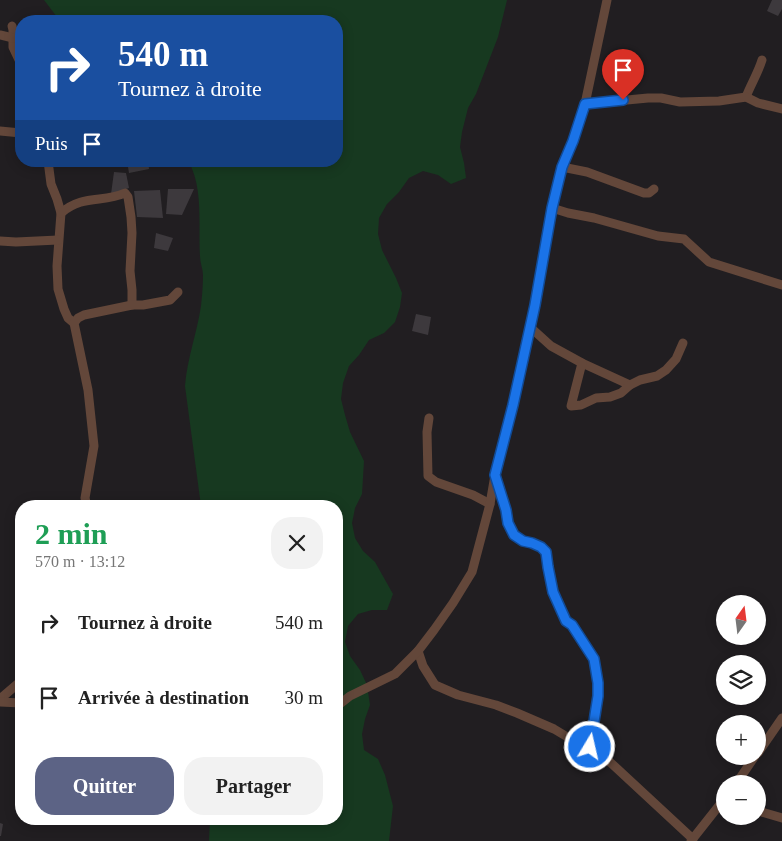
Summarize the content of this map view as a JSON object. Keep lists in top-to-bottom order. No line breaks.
{"north":"top","page":{"turn":["540 m","Tournez à droite"],"then":"Puis","heading":["2 min","570 m · 13:12"],"list":[{"name":"Tournez à droite","value":"540 m"},{"name":"Arrivée à destination","value":"30 m"}],"map_buttons":["+","−"],"buttons":["Quitter","Partager"]}}
